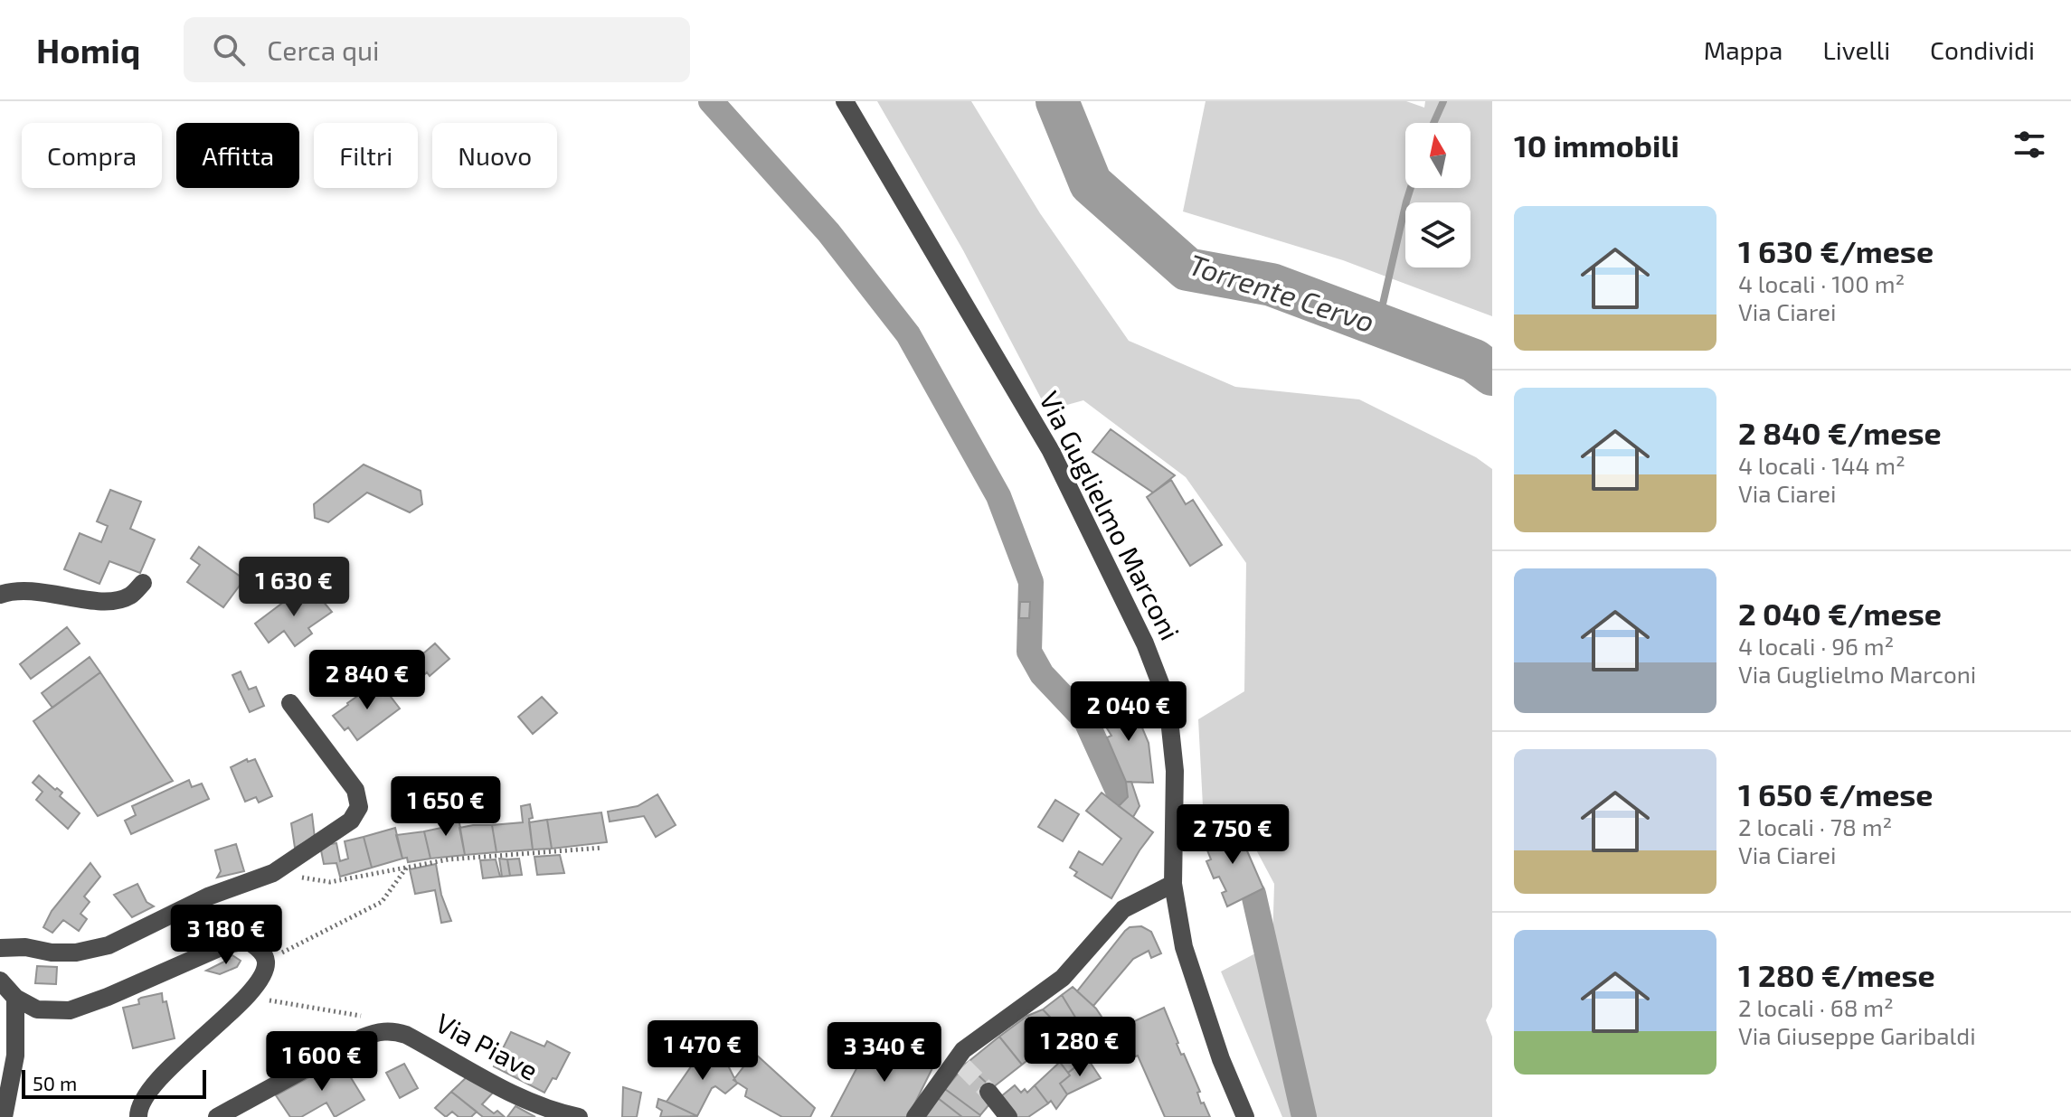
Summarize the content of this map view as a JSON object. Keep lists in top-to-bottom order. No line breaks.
{"streets":{"street":["Via Guglielmo Marconi","Via Piave"]},"water":["Torrente Cervo"],"scale_bar":"50 m","north":"top","page":{"header":"Homiq","search":"Cerca qui","nav":["Mappa","Livelli","Condividi"],"heading":"10 immobili","chip":["Compra","Affitta","Filtri","Nuovo"],"list":[{"name":"1 630 €/mese","note":"4 locali · 100 m² · Via Ciarei"},{"name":"2 840 €/mese","note":"4 locali · 144 m² · Via Ciarei"},{"name":"2 040 €/mese","note":"4 locali · 96 m² · Via Guglielmo Marconi"},{"name":"1 650 €/mese","note":"2 locali · 78 m² · Via Ciarei"},{"name":"1 280 €/mese","note":"2 locali · 68 m² · Via Giuseppe Garibaldi"}],"price":["1 630 €","2 840 €","2 040 €","1 650 €","2 750 €","3 180 €","1 280 €","1 470 €","3 340 €","1 600 €"],"scale":"50 m"}}
